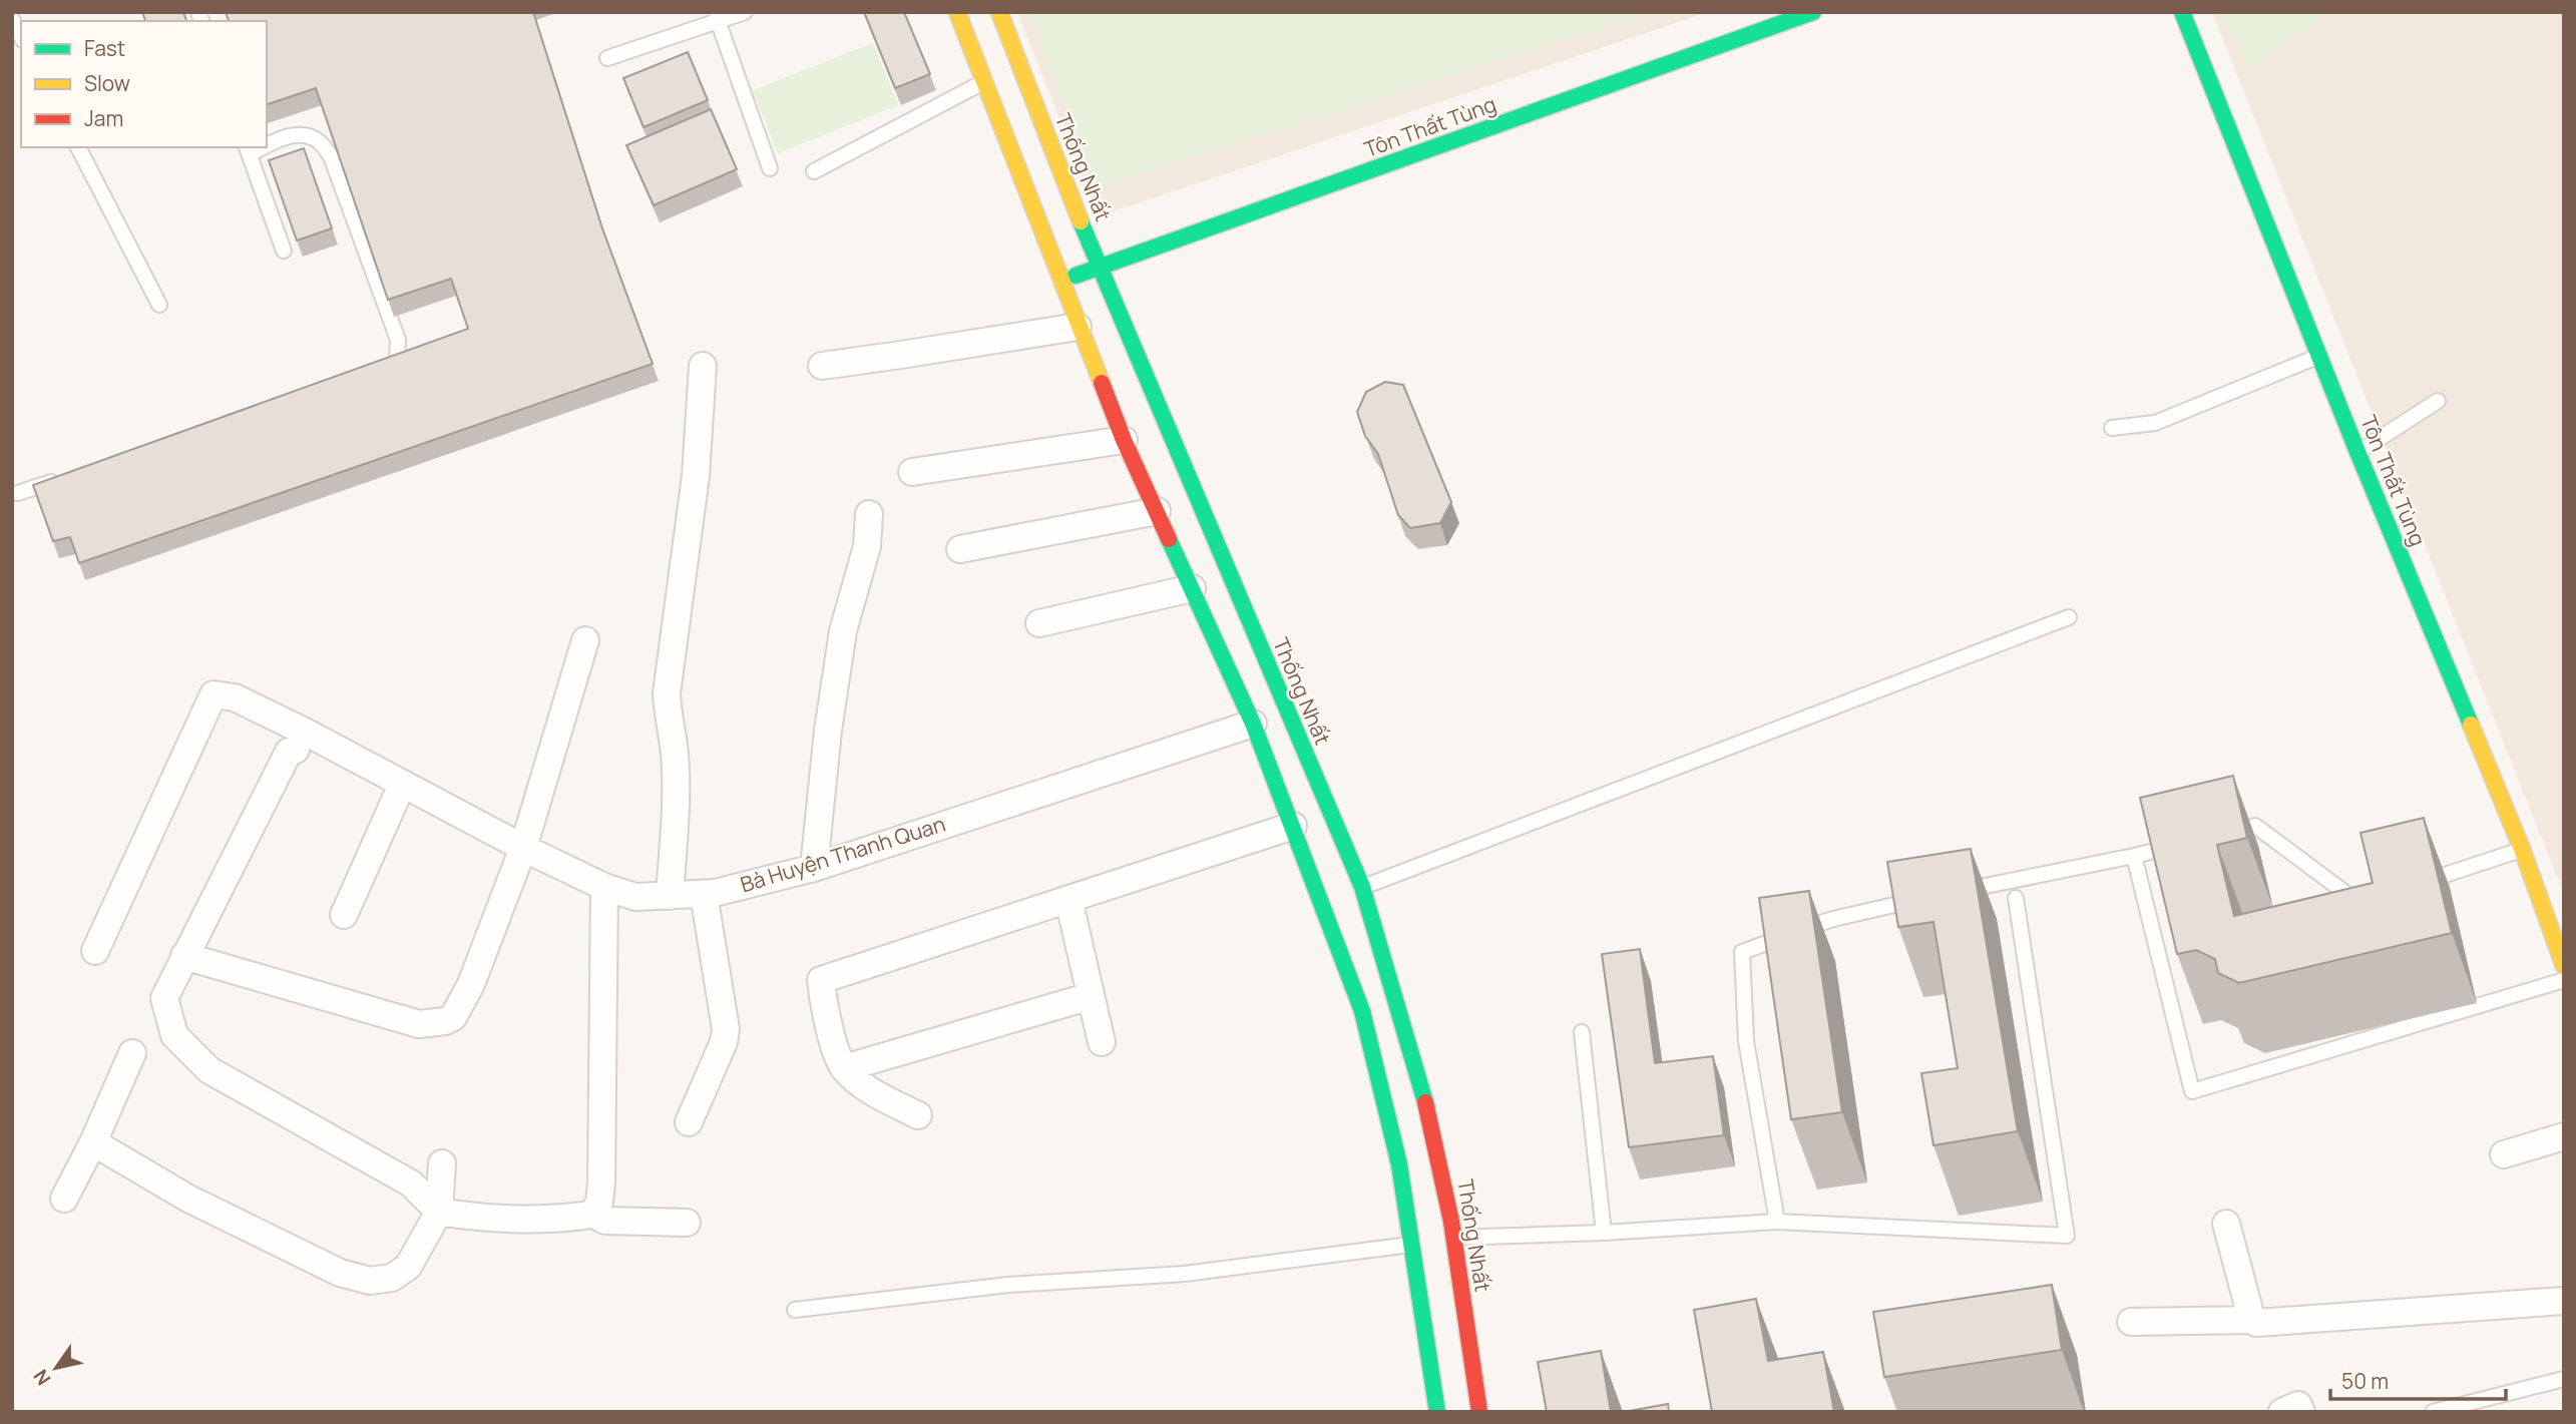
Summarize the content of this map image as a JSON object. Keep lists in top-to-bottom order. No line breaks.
{"streets":{"main road":["Tôn Thất Tùng","Thống Nhất"],"street":["Bà Huyện Thanh Quan"]},"crossings":[["Tôn Thất Tùng","Thống Nhất"]],"legend":["Fast","Slow","Jam"],"scale_bar":"50 m","north":"bottom left"}
